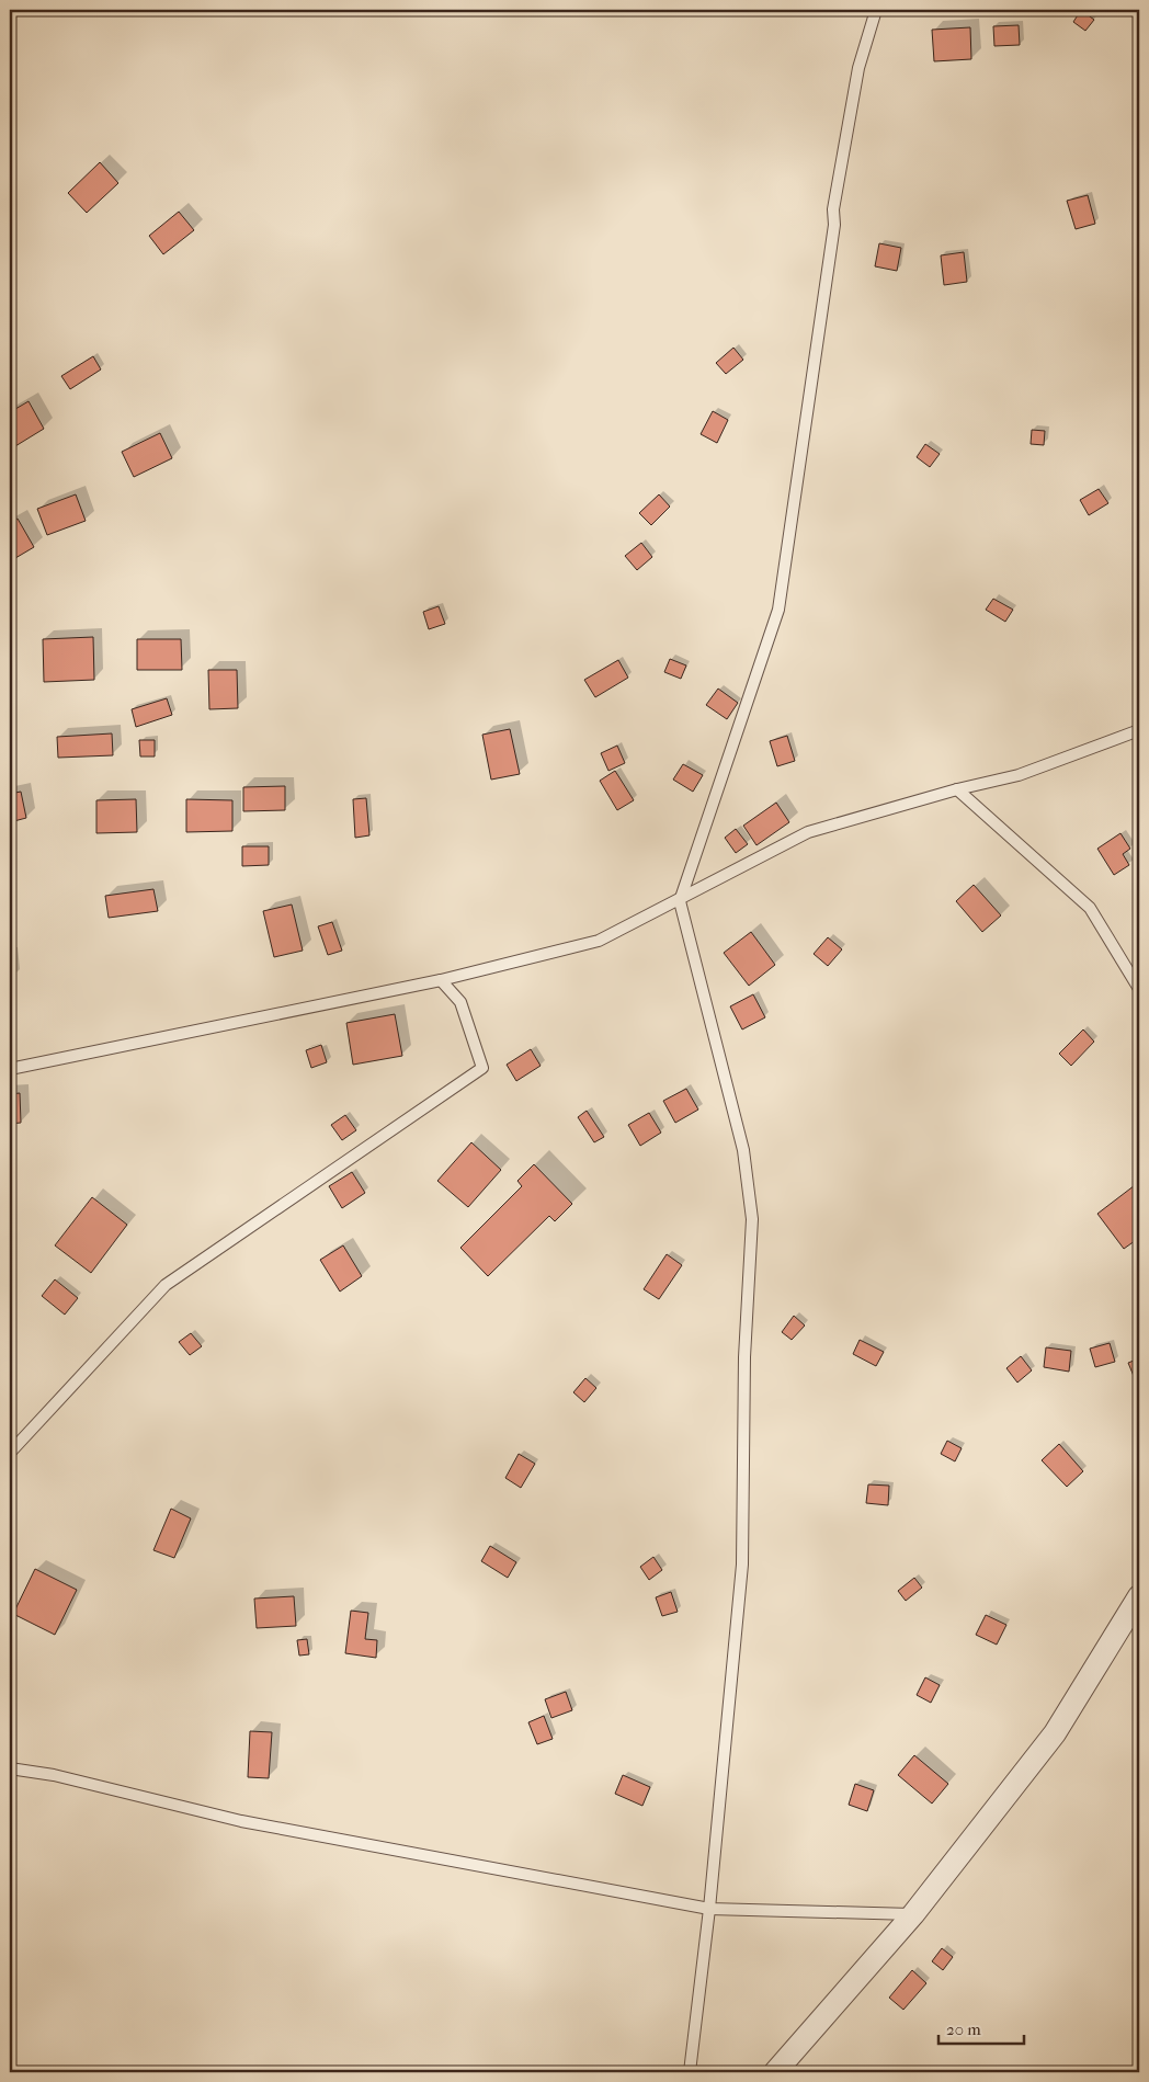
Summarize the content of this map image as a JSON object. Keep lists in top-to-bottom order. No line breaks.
{"scale_bar":"20 m"}
